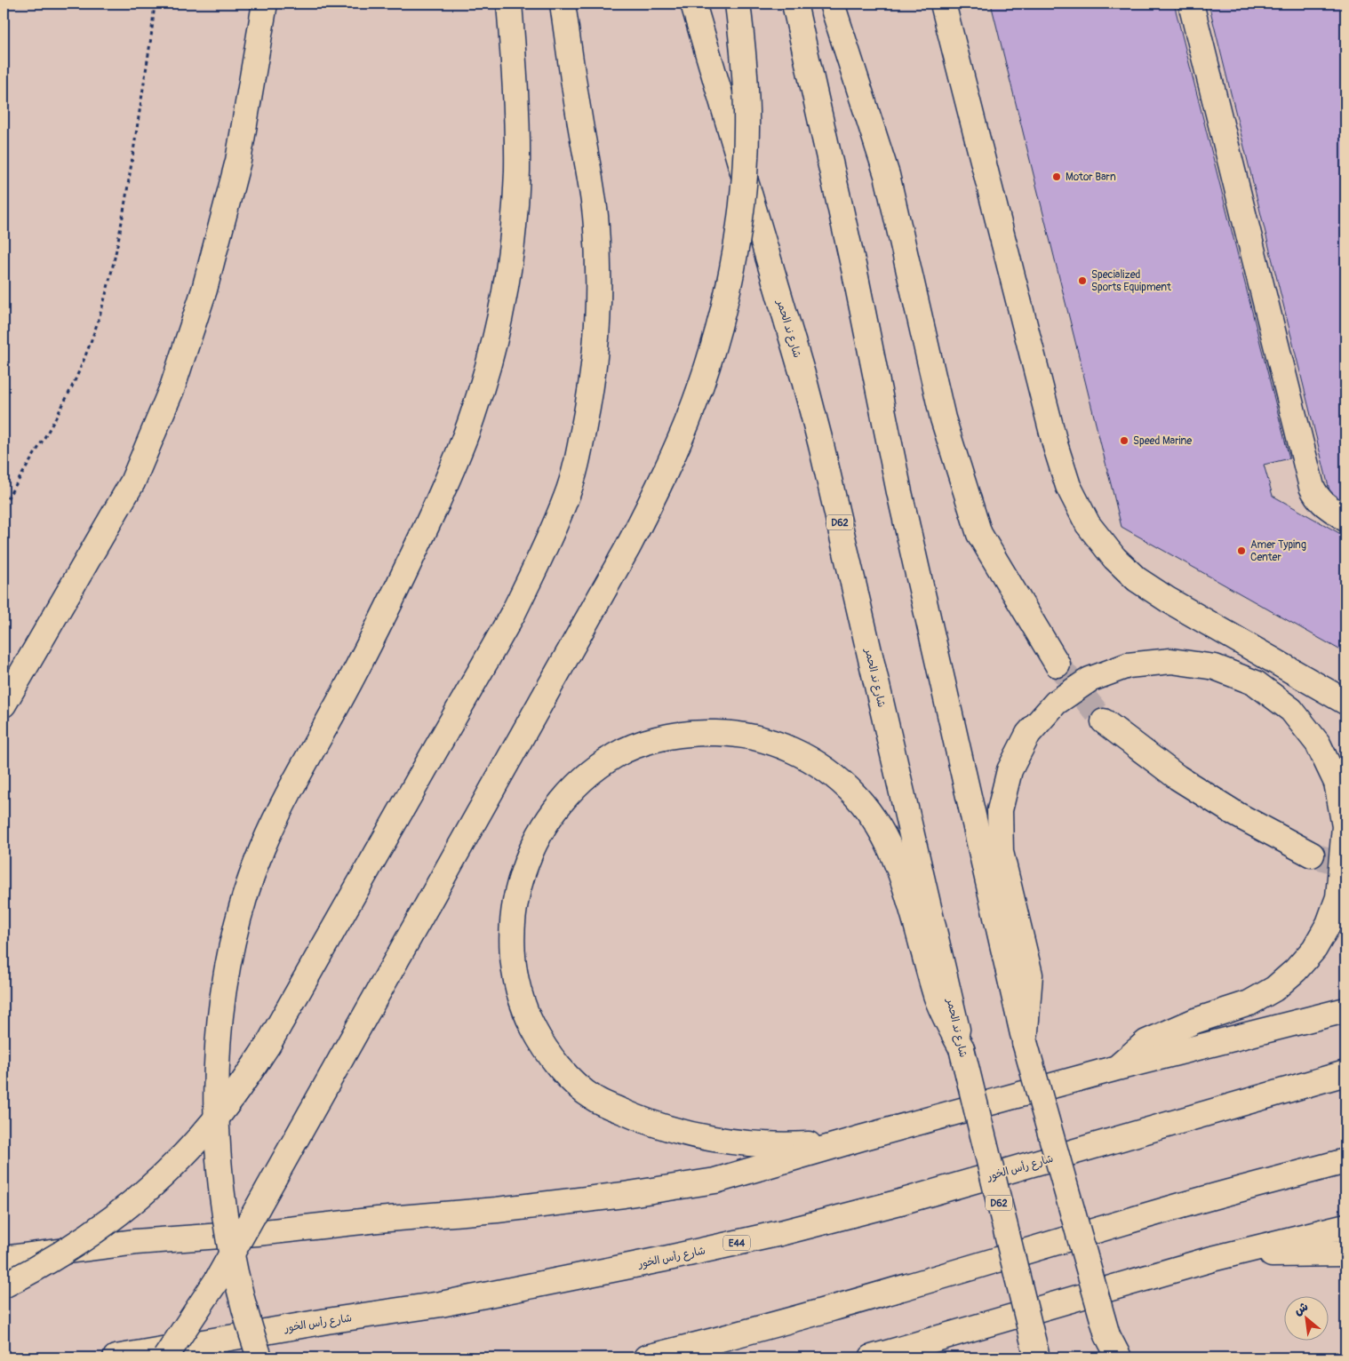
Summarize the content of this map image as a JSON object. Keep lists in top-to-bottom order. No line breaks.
{"streets":{"main road":["شارع ند الحمر","D62","شارع رأس الخور","E44"]},"places":["Motor Barn","Specialized Sports Equipment","Speed Marine","Amer Typing Center"],"north":"top left"}
